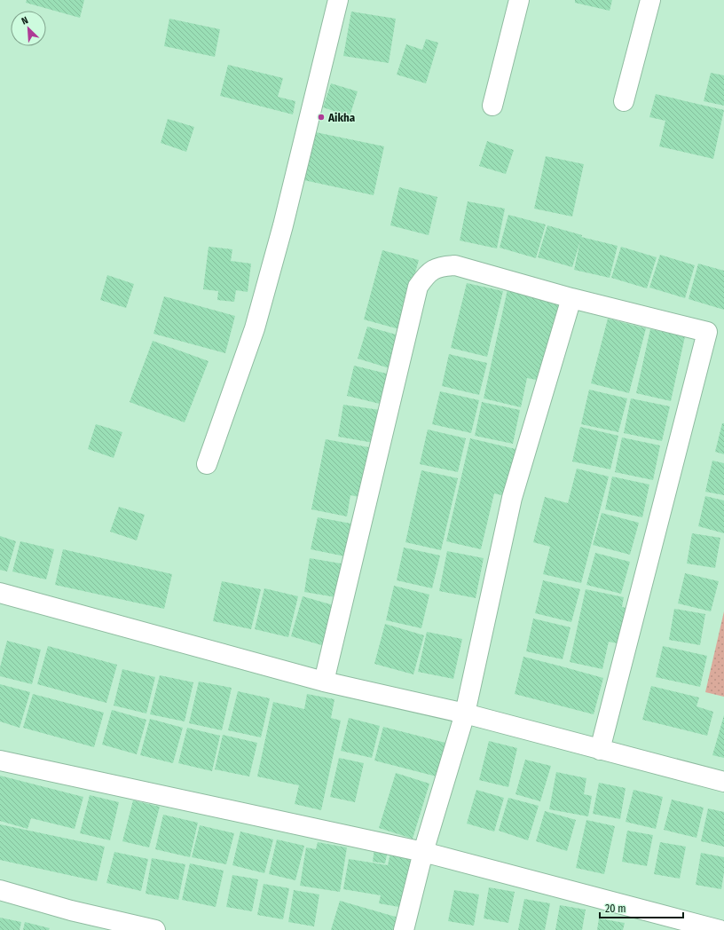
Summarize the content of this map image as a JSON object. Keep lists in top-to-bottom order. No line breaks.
{"places":["Aikha"],"scale_bar":"20 m","north":"top left"}
